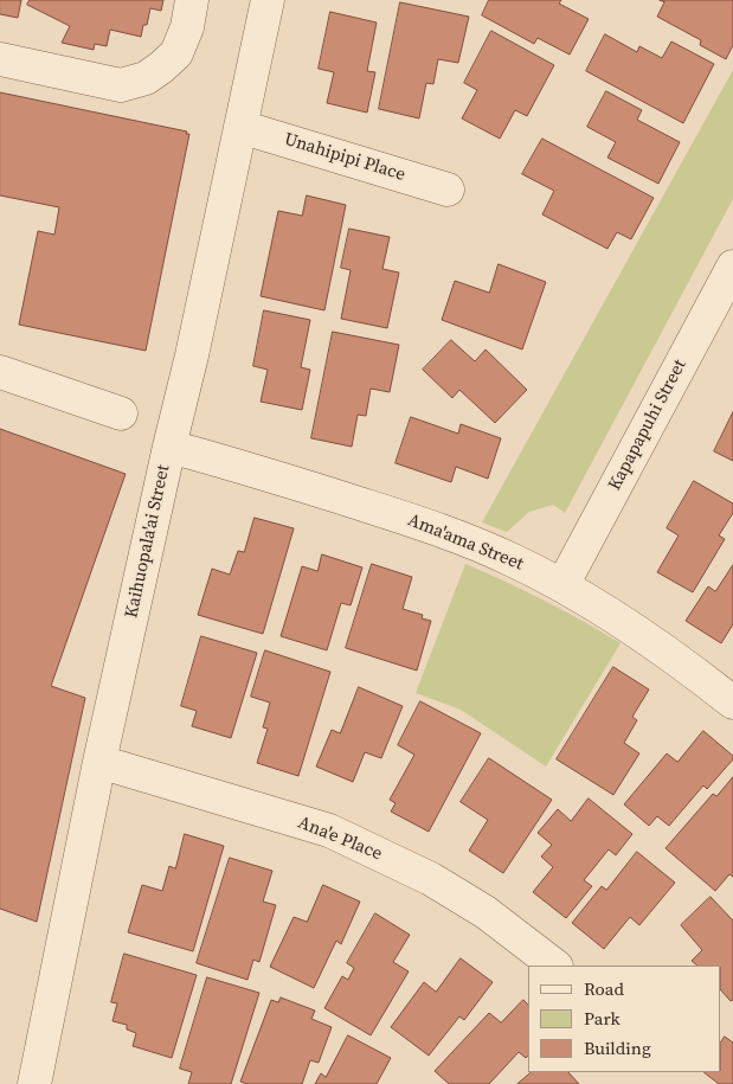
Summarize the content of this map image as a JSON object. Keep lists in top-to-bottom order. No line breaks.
{"streets":{"street":["Unahipipi Place","Kapapapuhi Street","Kaihuopala'ai Street","Ama'ama Street","Ana'e Place"]},"crossings":[["Unahipipi Place","Kaihuopala'ai Street"],["Kapapapuhi Street","Ama'ama Street"],["Kaihuopala'ai Street","Ama'ama Street"],["Kaihuopala'ai Street","Ana'e Place"]],"legend":["Road","Park","Building"]}
